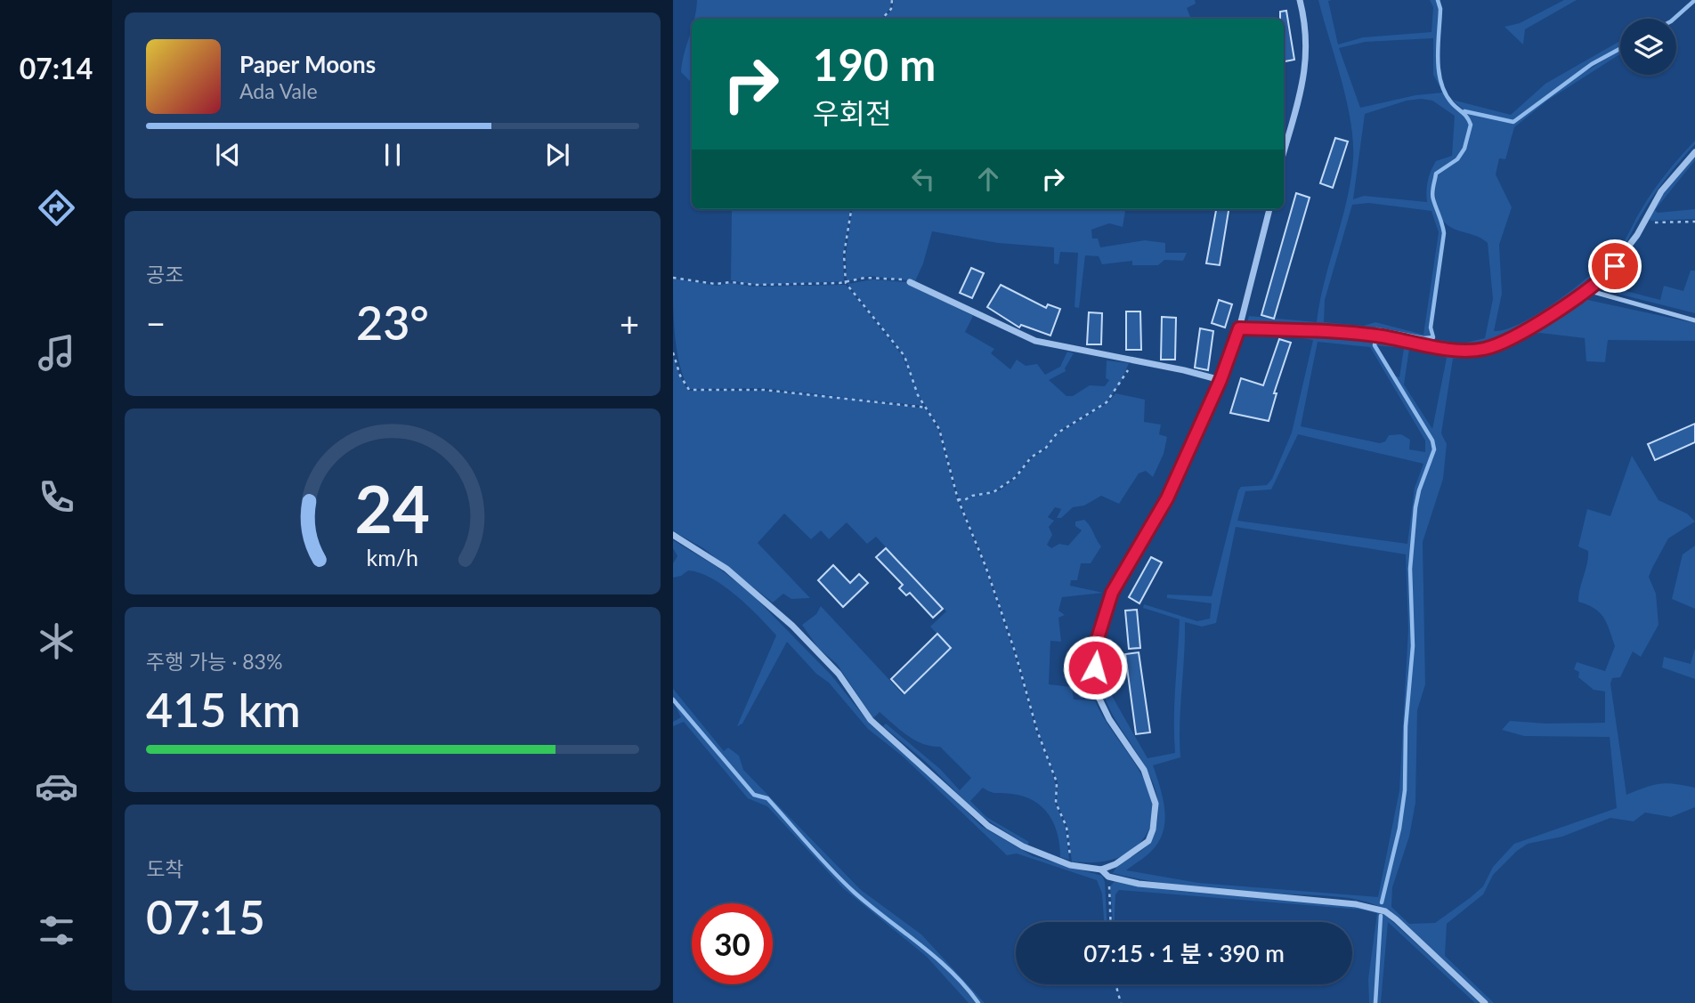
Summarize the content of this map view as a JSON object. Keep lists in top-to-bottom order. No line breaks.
{"page":{"tabs":"07:14","turn":["190 m","우회전"],"song":["Paper Moons","Ada Vale"],"tile":["공조",["주행 가능 · 83%","415 km"],["도착","07:15"]],"heat":["−","23°","+"],"limit":"30","trip":"07:15 · 1 분 · 390 m","gauge":["24","km/h"]}}
